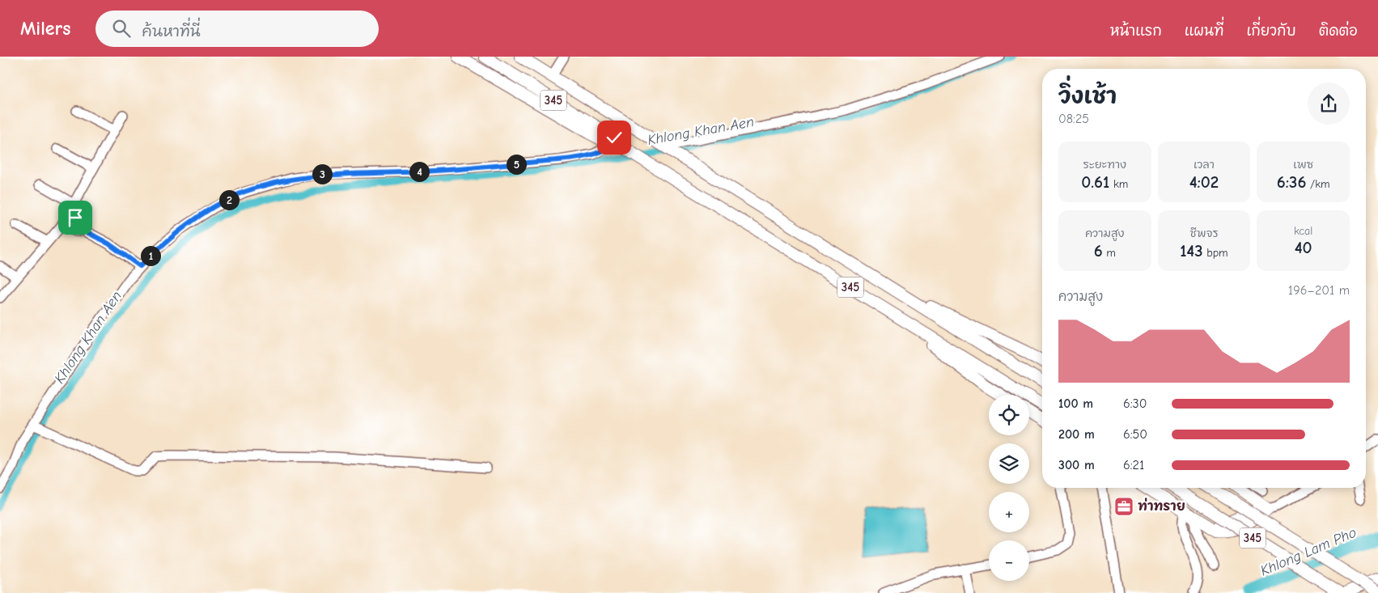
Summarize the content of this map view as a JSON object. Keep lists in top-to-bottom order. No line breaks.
{"streets":{"main road":["345"]},"water":["Khlong Khan Aen","Khlong Lam Pho"],"places":{"office":["ท่าทราย"]},"page":{"header":"Milers","search":"ค้นหาที่นี่","nav":["หน้าแรก","แผนที่","เกี่ยวกับ","ติดต่อ"],"heading":["วิ่งเช้า","08:25"],"stats":[["ระยะทาง","0.61 km"],["เวลา","4:02"],["เพซ","6:36 /km"],["ความสูง","6 m"],["ชีพจร","143 bpm"],["kcal","40"]],"pins":["5","4","3","2","1"],"chart":["ความสูง","196–201 m"],"list":[{"name":"100 m","note":"6:30"},{"name":"200 m","note":"6:50"},{"name":"300 m","note":"6:21"}],"map_buttons":["+","−"]}}
